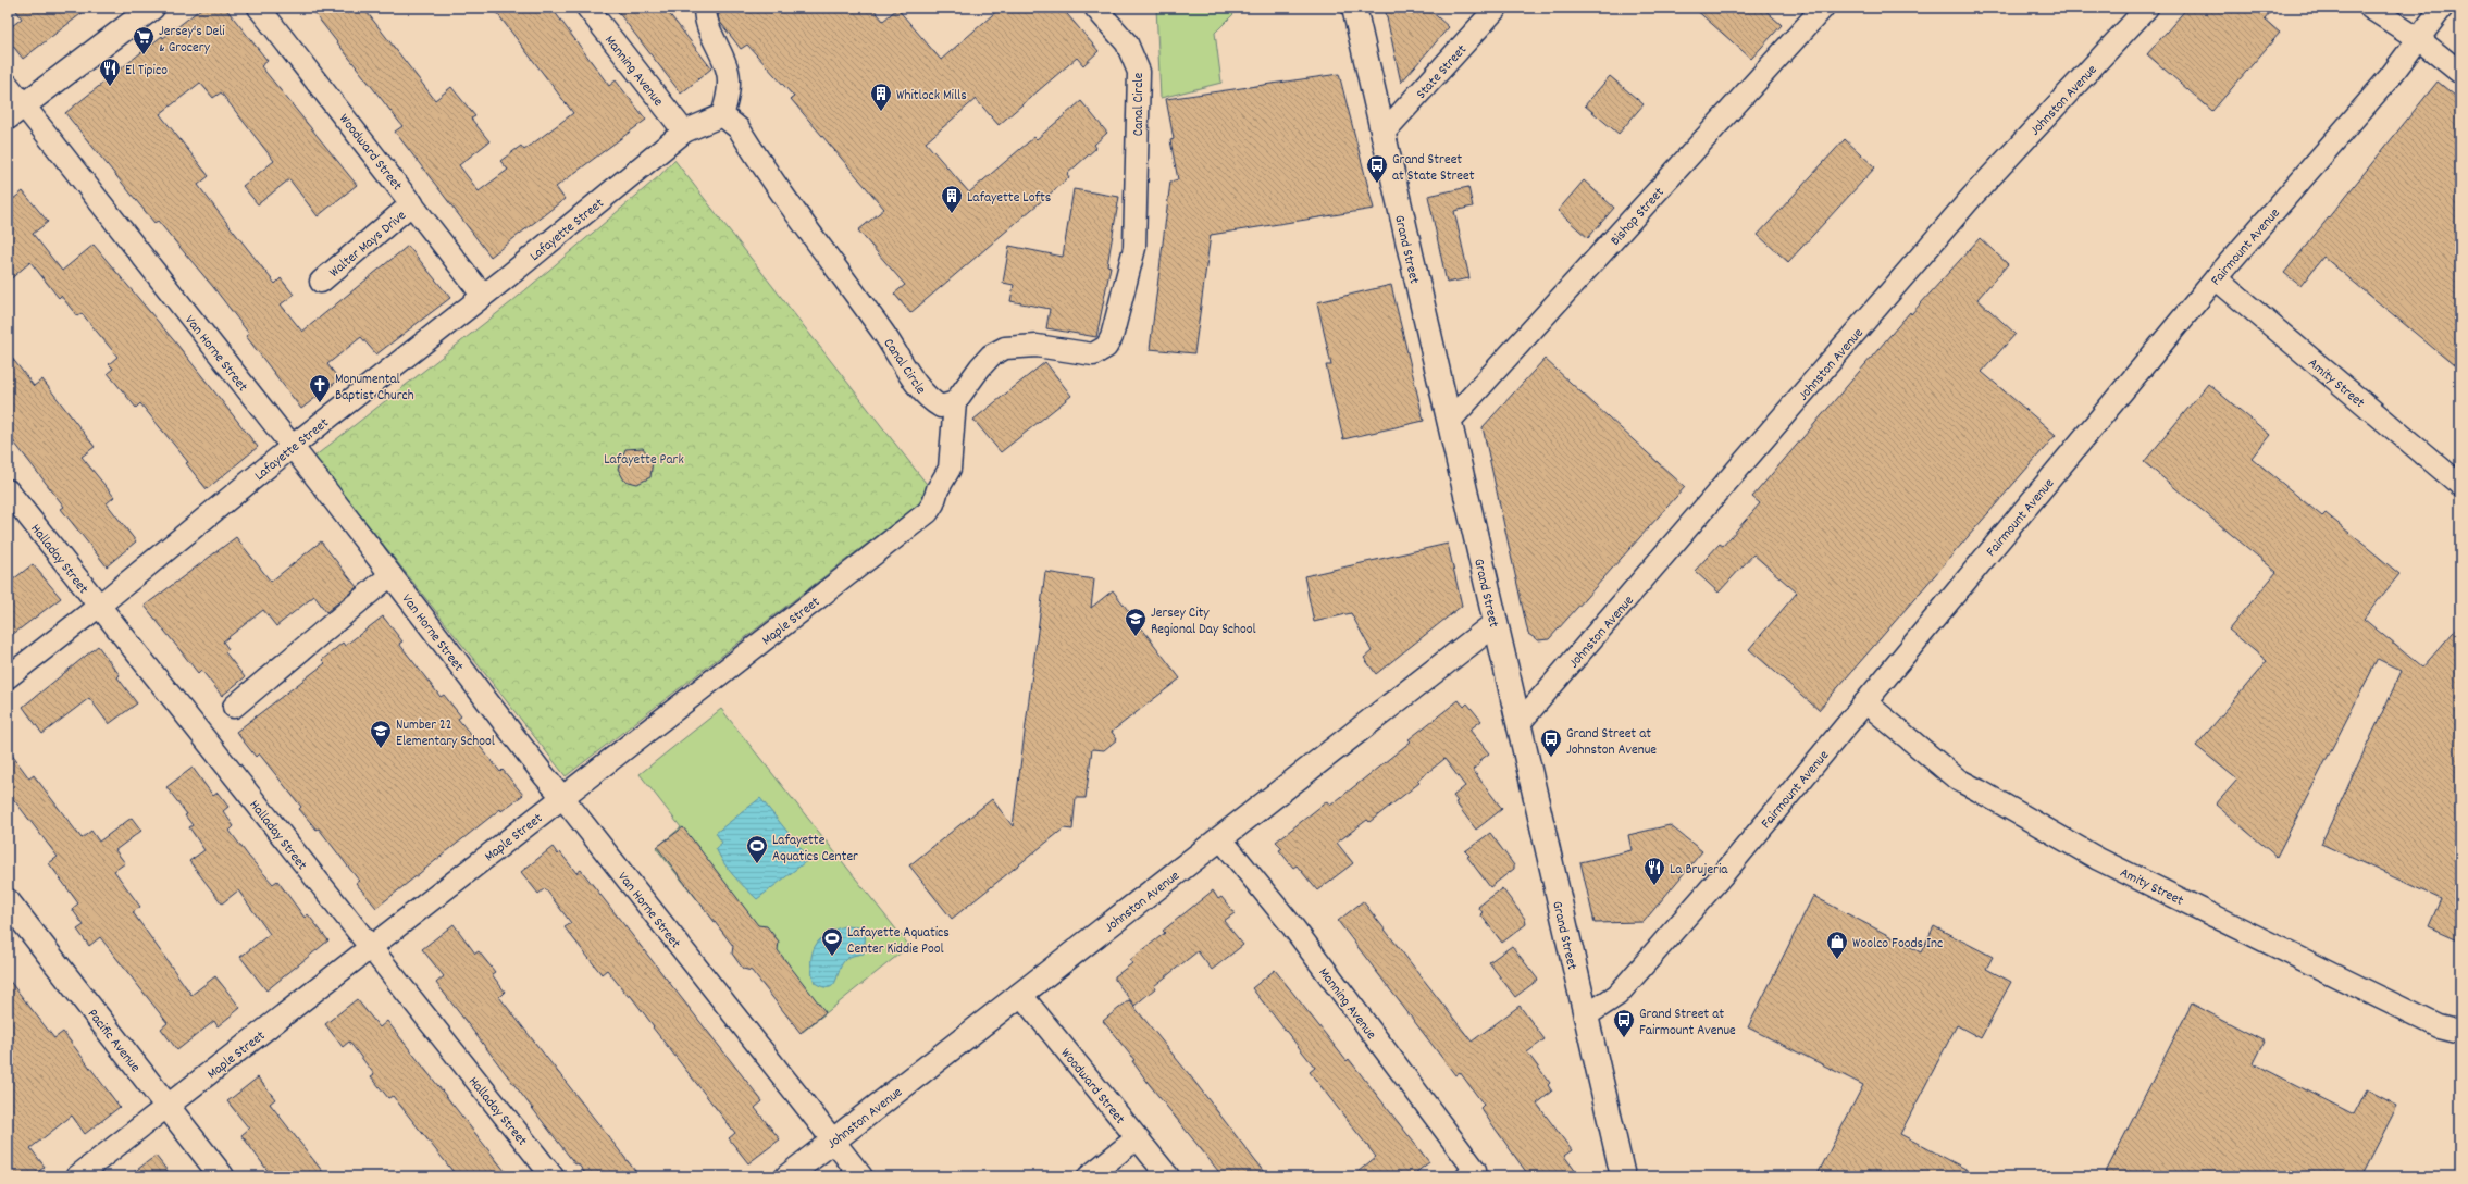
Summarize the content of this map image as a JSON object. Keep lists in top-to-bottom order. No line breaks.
{"streets":{"street":["Manning Avenue","State Street","Johnston Avenue","Canal Circle","Woodward Street","Bishop Street","Lafayette Street","Walter Mays Drive","Fairmount Avenue","Grand Street","Van Horne Street","Amity Street","Halladay Street","Maple Street","Pacific Avenue"]},"crossings":[["Manning Avenue","Johnston Avenue"],["Manning Avenue","Lafayette Street"],["State Street","Grand Street"],["Johnston Avenue","Woodward Street"],["Johnston Avenue","Grand Street"],["Johnston Avenue","Van Horne Street"],["Canal Circle","Lafayette Street"],["Canal Circle","Maple Street"],["Woodward Street","Lafayette Street"],["Woodward Street","Walter Mays Drive"],["Bishop Street","Grand Street"],["Lafayette Street","Van Horne Street"],["Lafayette Street","Halladay Street"],["Fairmount Avenue","Grand Street"],["Fairmount Avenue","Amity Street"],["Van Horne Street","Maple Street"],["Halladay Street","Maple Street"],["Maple Street","Pacific Avenue"]],"parks":["Lafayette Park"],"places":{"supermarket":["Jersey's Deli & Grocery"],"restaurant":["El Tipico","La Brujeria"],"building":["Whitlock Mills","Lafayette Lofts"],"bus stop":["Grand Street at State Street","Grand Street at Johnston Avenue","Grand Street at Fairmount Avenue"],"church":["Monumental Baptist Church"],"school or university":["Jersey City Regional Day School","Number 22 Elementary School"],"sports":["Lafayette Aquatics Center","Lafayette Aquatics Center Kiddie Pool"],"shop":["Woolco Foods Inc"]}}
